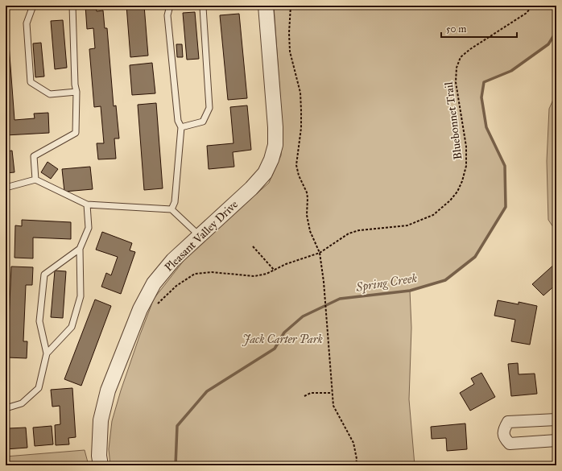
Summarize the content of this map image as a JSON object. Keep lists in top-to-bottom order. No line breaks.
{"streets":{"street":["Pleasant Valley Drive"],"path":["Bluebonnet Trail"]},"water":["Spring Creek"],"parks":["Jack Carter Park"],"scale_bar":"50 m"}
